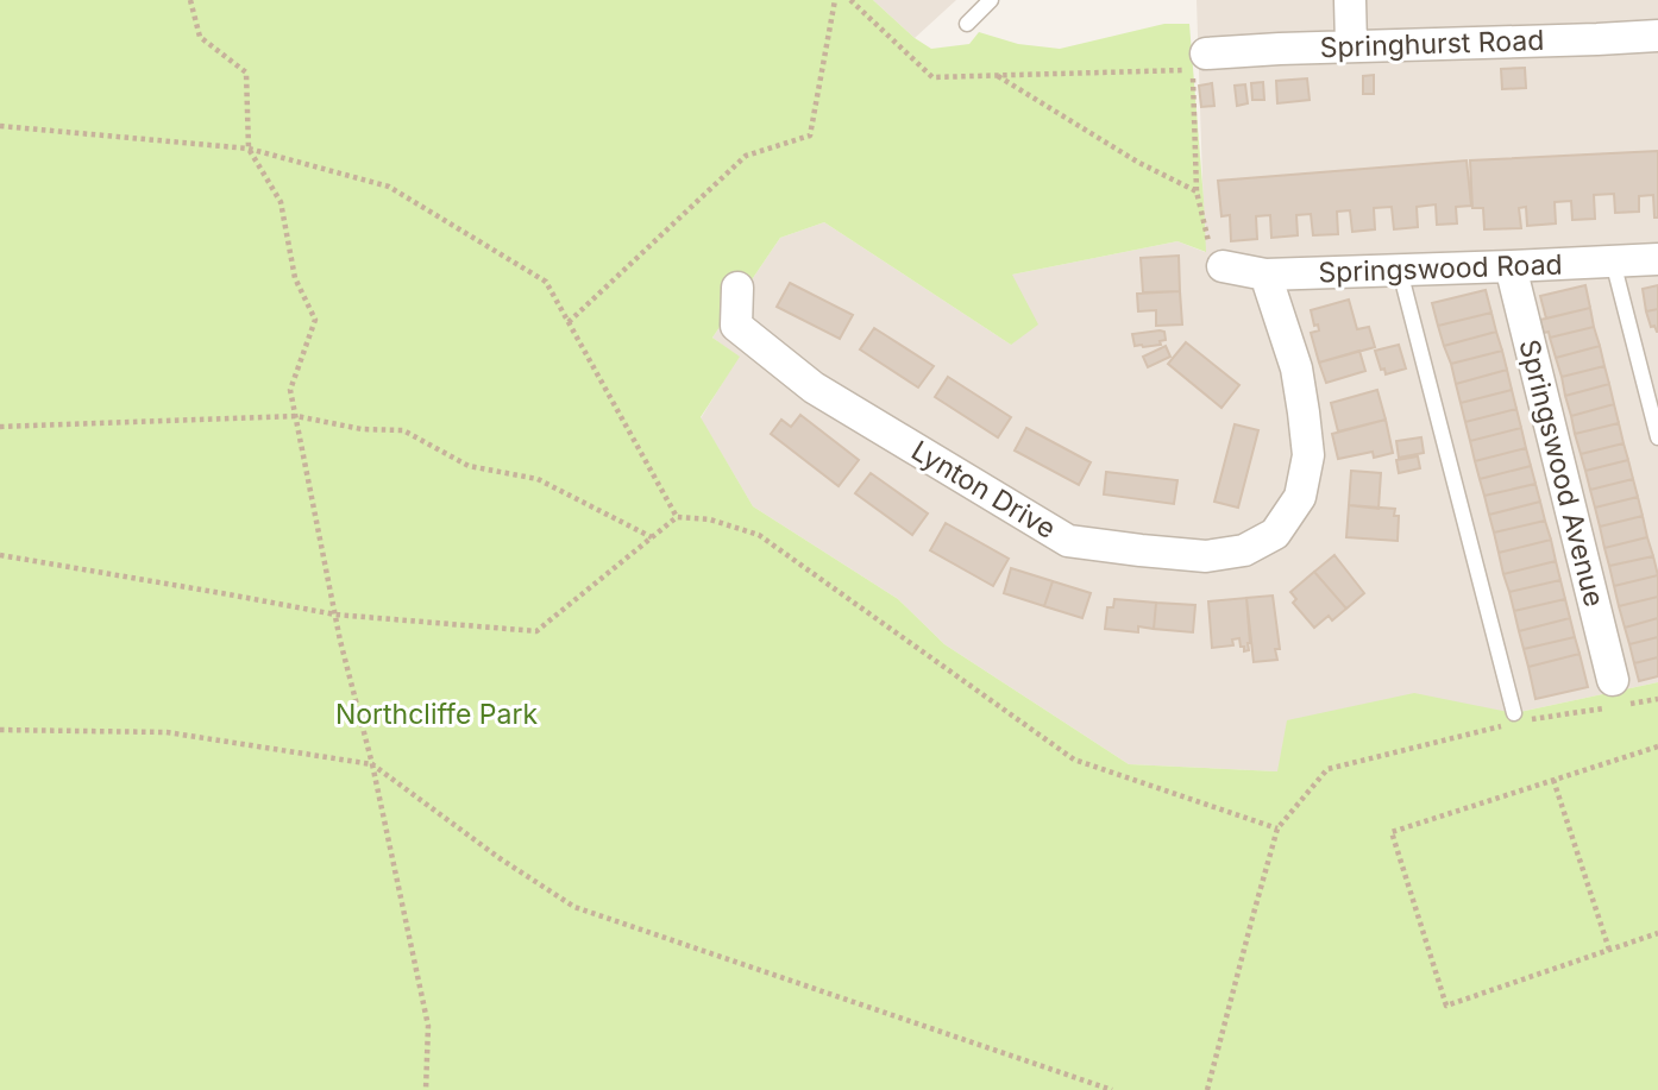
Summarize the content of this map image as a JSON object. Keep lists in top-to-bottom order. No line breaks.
{"streets":{"street":["Springhurst Road","Springswood Road","Springswood Avenue","Lynton Drive"]},"crossings":[["Springswood Road","Springswood Avenue"],["Springswood Road","Lynton Drive"]],"parks":["Northcliffe Park"]}
